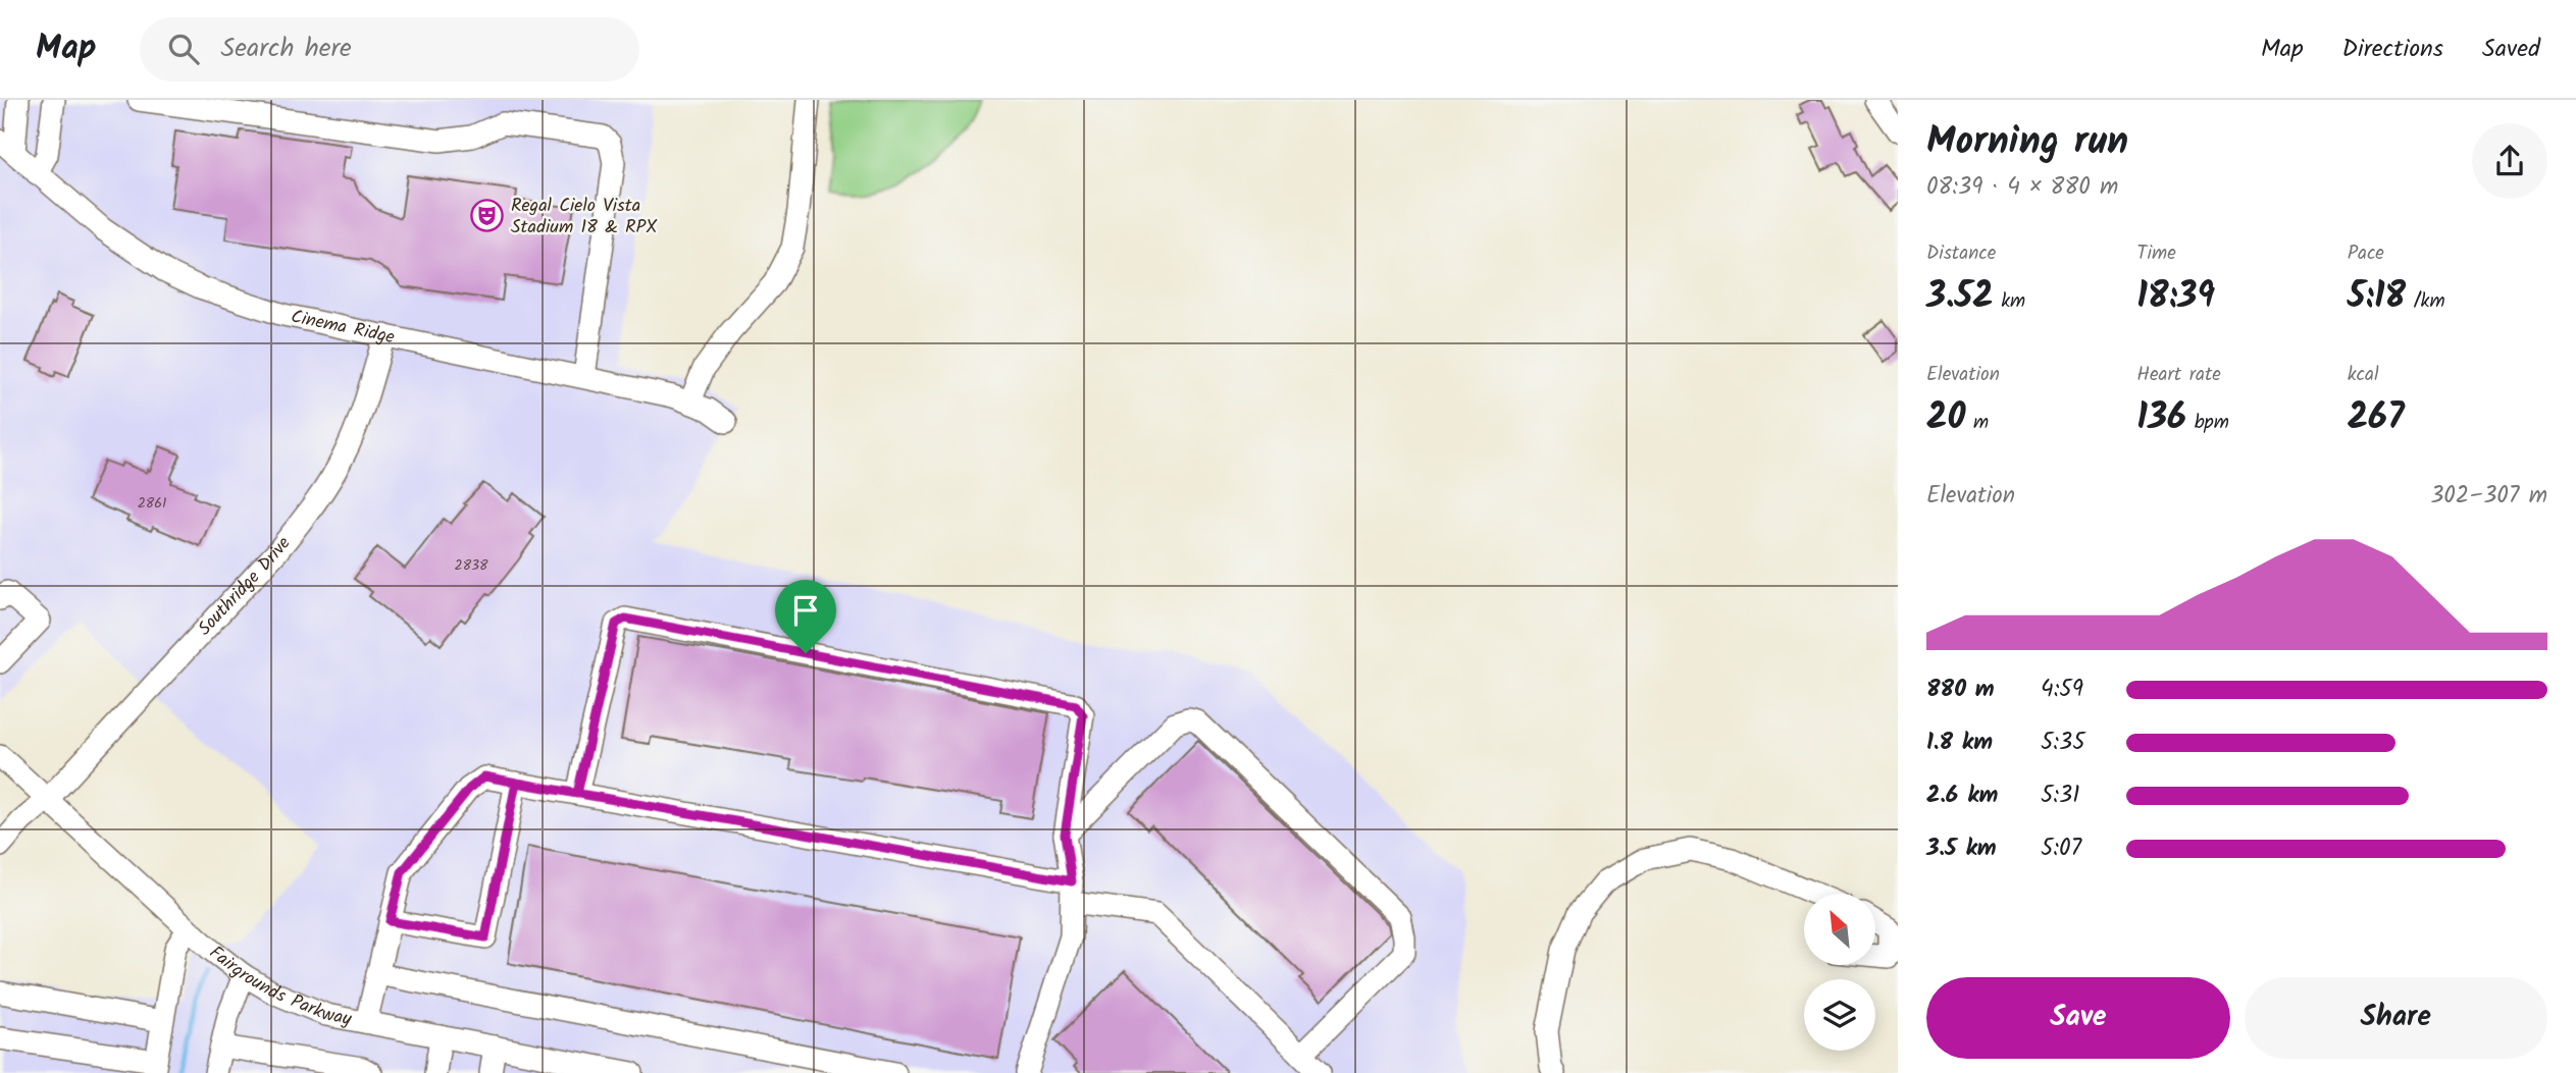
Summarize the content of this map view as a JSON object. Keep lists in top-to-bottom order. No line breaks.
{"streets":{"street":["Cinema Ridge","Southridge Drive","Fairgrounds Parkway"]},"crossings":[["Cinema Ridge","Southridge Drive"],["Southridge Drive","Fairgrounds Parkway"]],"places":{"theatre":["Regal Cielo Vista Stadium 18 & RPX"]},"house_numbers":["2861","2838"],"north":"top left","page":{"header":"Map","search":"Search here","nav":["Map","Directions","Saved"],"heading":["Morning run","08:39 · 4 × 880 m"],"stats":[["Distance","3.52 km"],["Time","18:39"],["Pace","5:18 /km"],["Elevation","20 m"],["Heart rate","136 bpm"],["kcal","267"]],"chart":["Elevation","302–307 m"],"list":[{"name":"880 m","note":"4:59"},{"name":"1.8 km","note":"5:35"},{"name":"2.6 km","note":"5:31"},{"name":"3.5 km","note":"5:07"}],"buttons":["Save","Share"]}}
